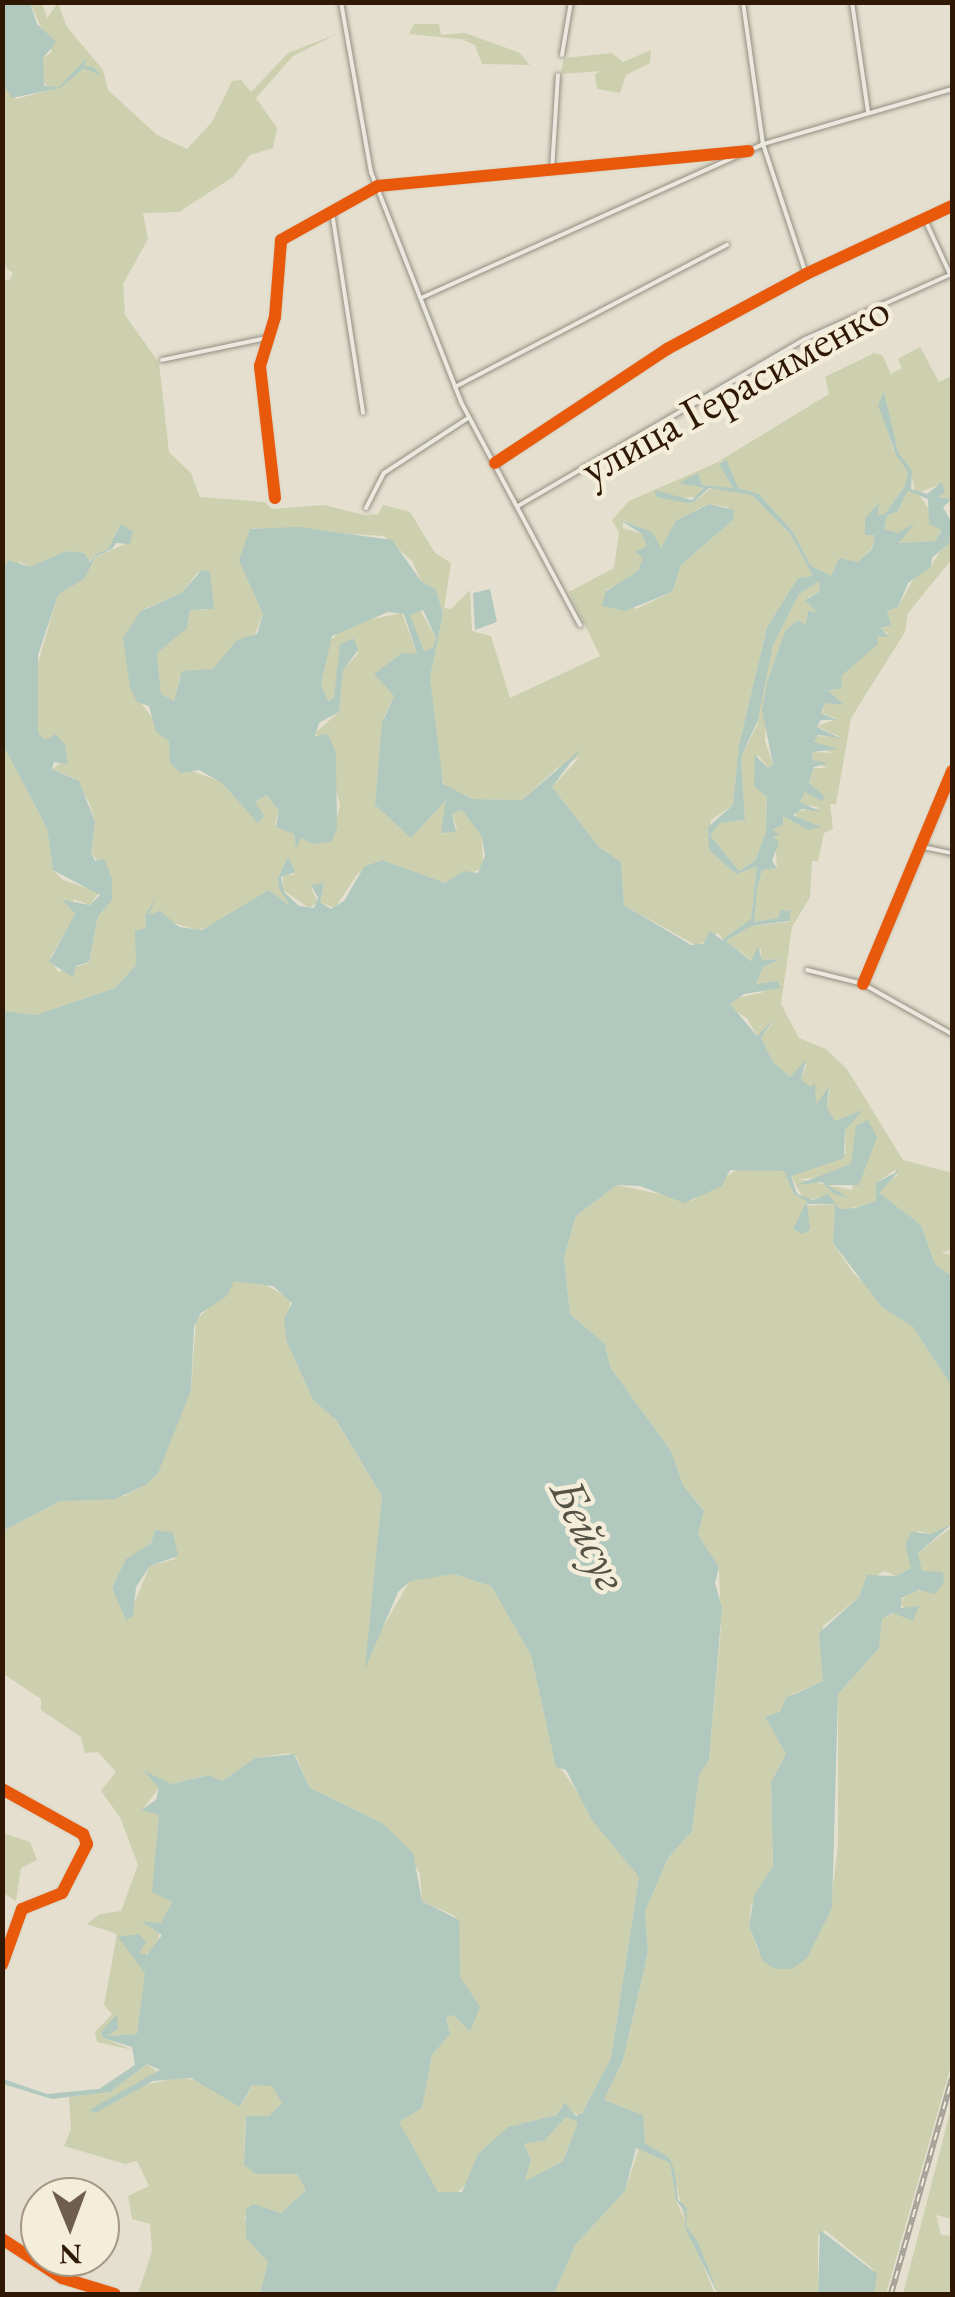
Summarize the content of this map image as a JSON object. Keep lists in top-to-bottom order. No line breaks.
{"streets":{"street":["улица Герасименко"]},"water":["Бейсуг"],"north":"bottom"}
